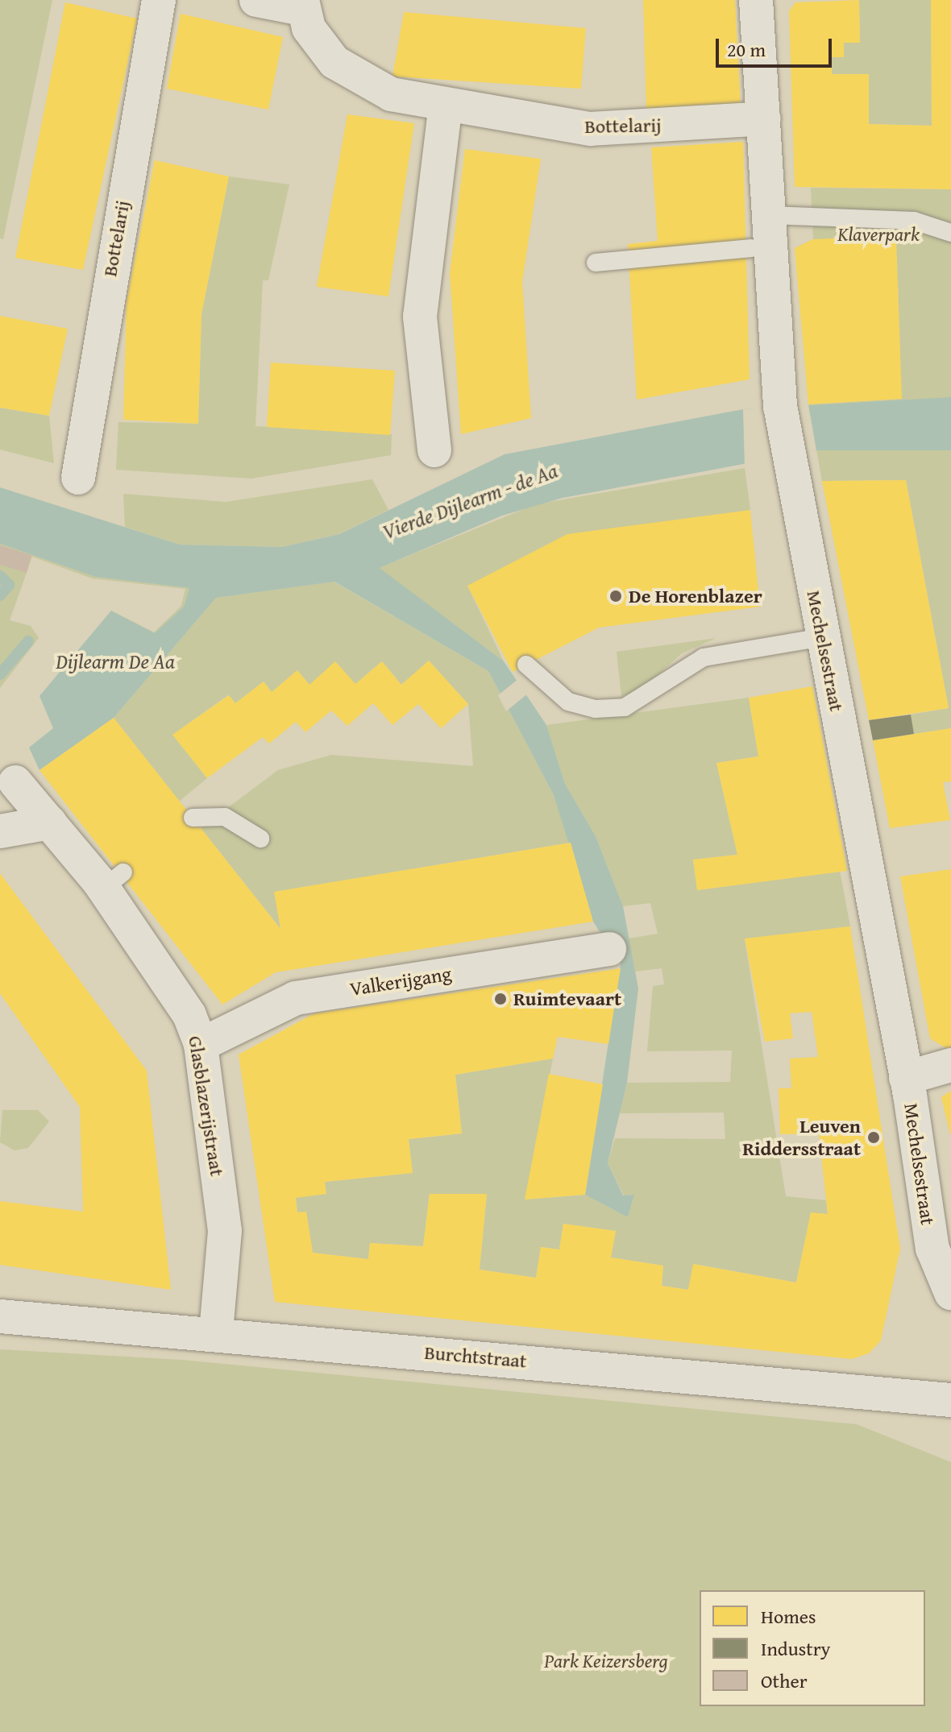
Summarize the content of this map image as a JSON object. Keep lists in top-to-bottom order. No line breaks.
{"streets":{"street":["Bottelarij","Mechelsestraat","Valkerijgang","Glasblazerijstraat","Burchtstraat"]},"crossings":[["Bottelarij","Mechelsestraat"],["Valkerijgang","Glasblazerijstraat"],["Glasblazerijstraat","Burchtstraat"]],"water":["Vierde Dijlearm - de Aa","Dijlearm De Aa"],"parks":["Klaverpark","Park Keizersberg"],"places":["De Horenblazer","Ruimtevaart","Leuven Riddersstraat"],"legend":["Homes","Industry","Other"],"scale_bar":"20 m"}
